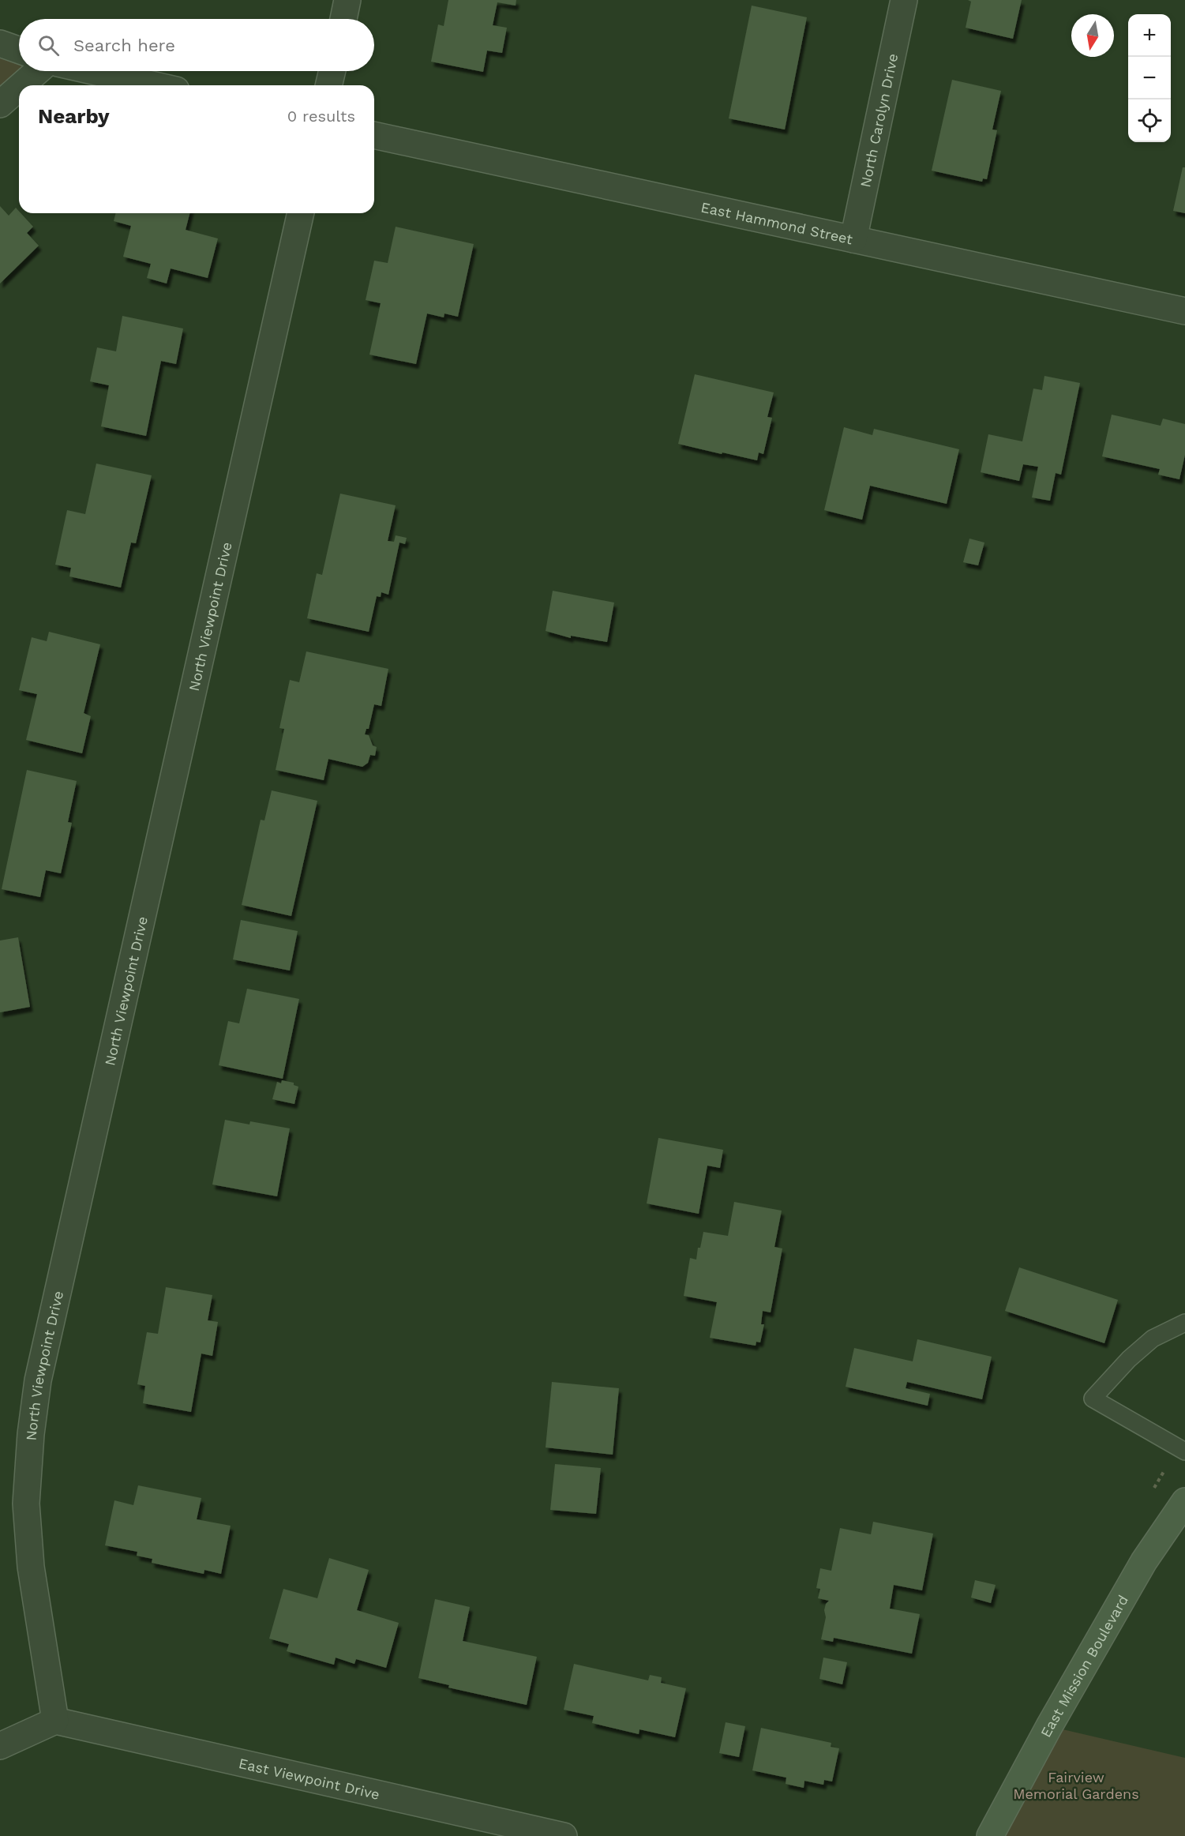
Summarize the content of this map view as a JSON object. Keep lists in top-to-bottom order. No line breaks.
{"streets":{"main road":["East Mission Boulevard"],"street":["North Carolyn Drive","East Hammond Street","North Viewpoint Drive","East Viewpoint Drive"]},"crossings":[["North Carolyn Drive","East Hammond Street"],["North Viewpoint Drive","East Viewpoint Drive"]],"parks":["Fairview Memorial Gardens"],"north":"bottom","page":{"map_buttons":["+","−"],"search":"Search here","heading":["Nearby","0 results"]}}
